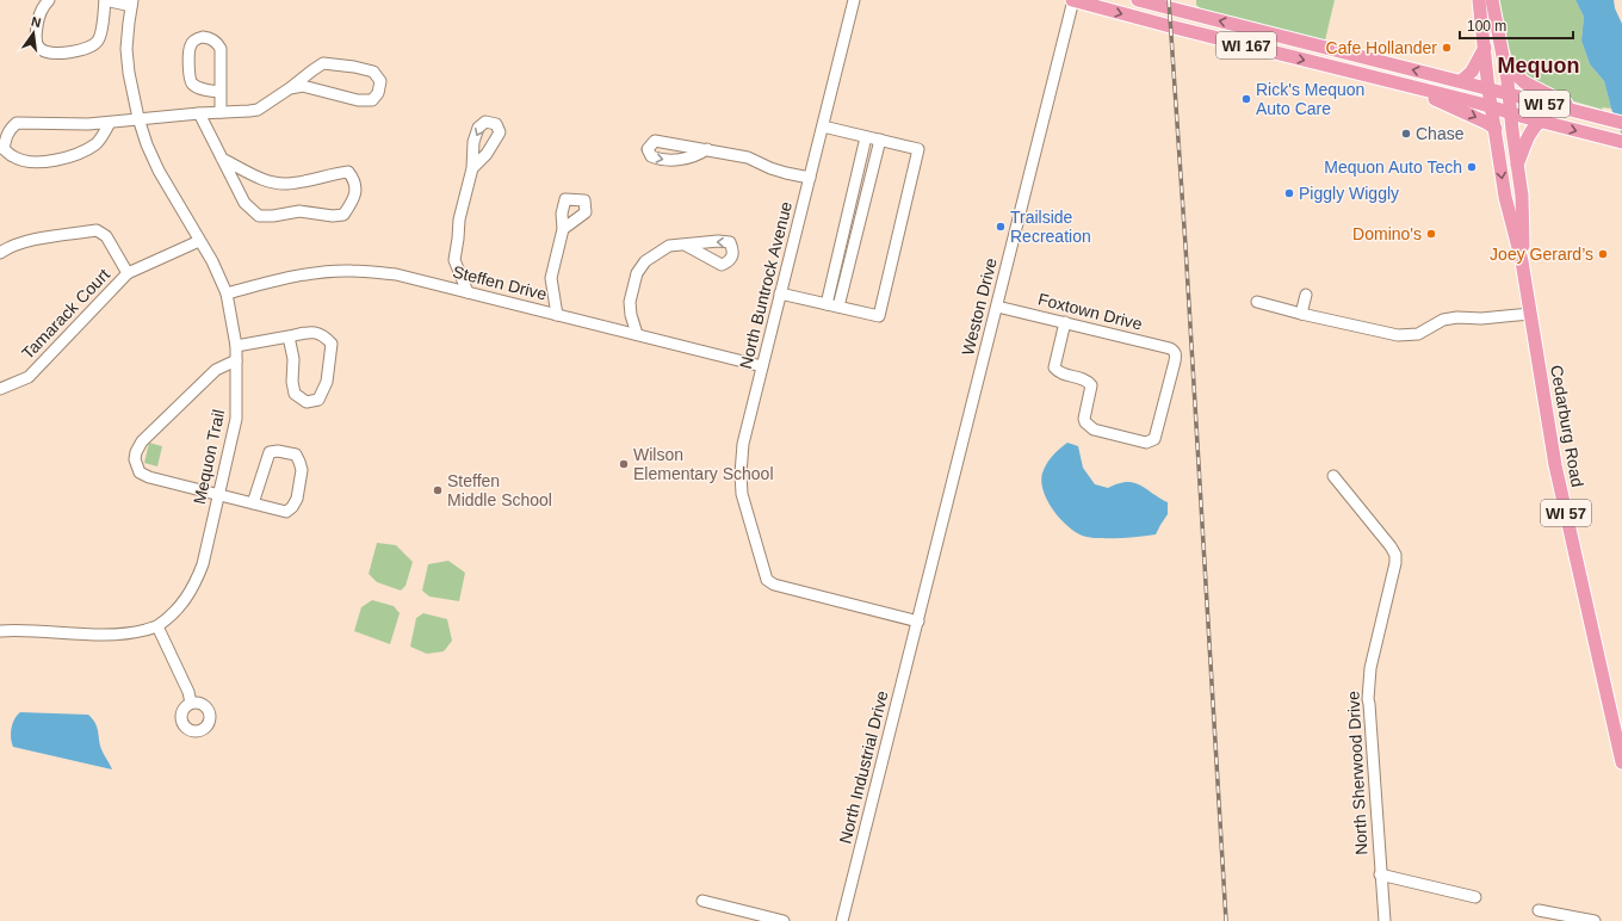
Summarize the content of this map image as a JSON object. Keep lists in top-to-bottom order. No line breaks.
{"streets":{"main road":["WI 167","WI 57","Cedarburg Road"],"street":["Steffen Drive","North Buntrock Avenue","Weston Drive","Foxtown Drive","Tamarack Court","Mequon Trail","North Industrial Drive","North Sherwood Drive"]},"crossings":[["WI 167","WI 57"],["WI 167","Weston Drive"],["WI 167","Cedarburg Road"],["WI 57","Cedarburg Road"],["Steffen Drive","North Buntrock Avenue"],["Steffen Drive","Mequon Trail"],["North Buntrock Avenue","Weston Drive"],["North Buntrock Avenue","North Industrial Drive"],["Weston Drive","Foxtown Drive"],["Weston Drive","North Industrial Drive"],["Tamarack Court","Mequon Trail"]],"districts":["Mequon"],"places":["Cafe Hollander","Rick's Mequon Auto Care","Chase","Mequon Auto Tech","Piggly Wiggly","Trailside Recreation","Domino's","Joey Gerard’s","Wilson Elementary School","Steffen Middle School"],"scale_bar":"100 m","north":"top"}
